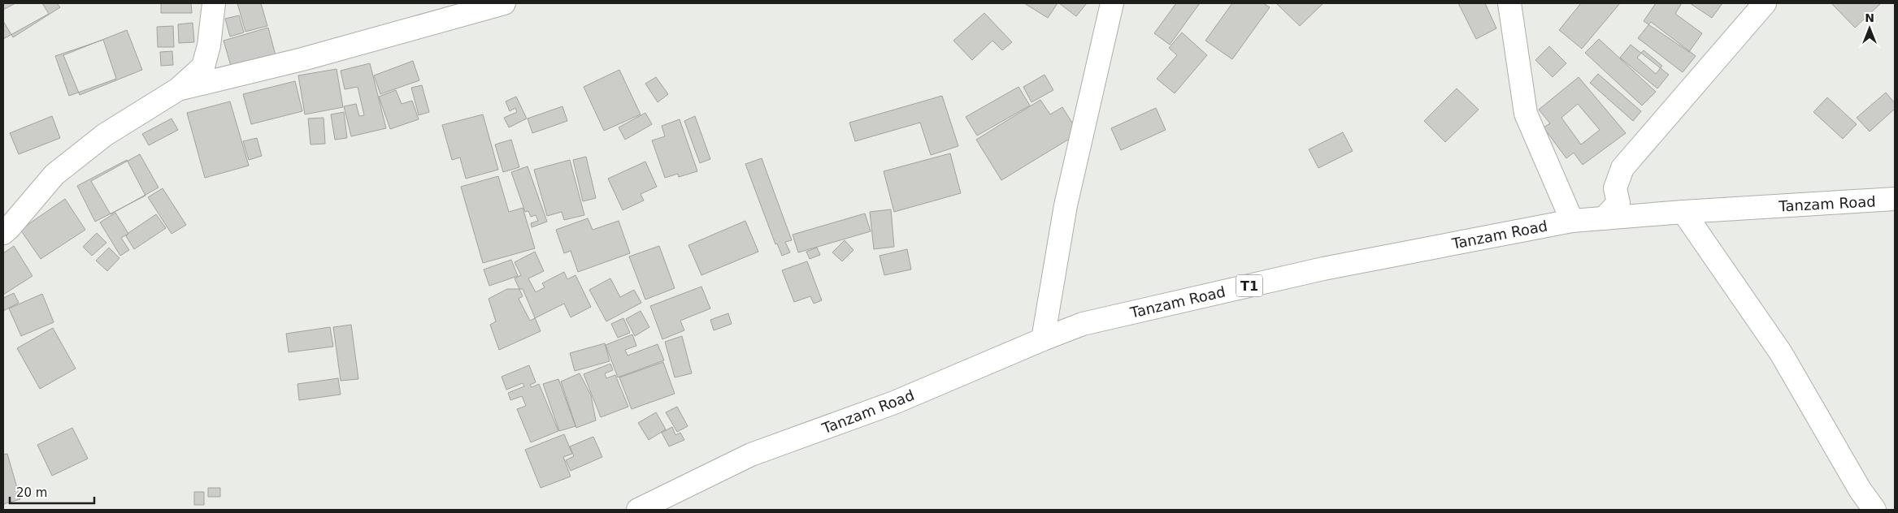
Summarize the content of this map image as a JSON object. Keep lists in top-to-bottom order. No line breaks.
{"streets":{"main road":["Tanzam Road","T1"]},"scale_bar":"20 m","north":"top"}
